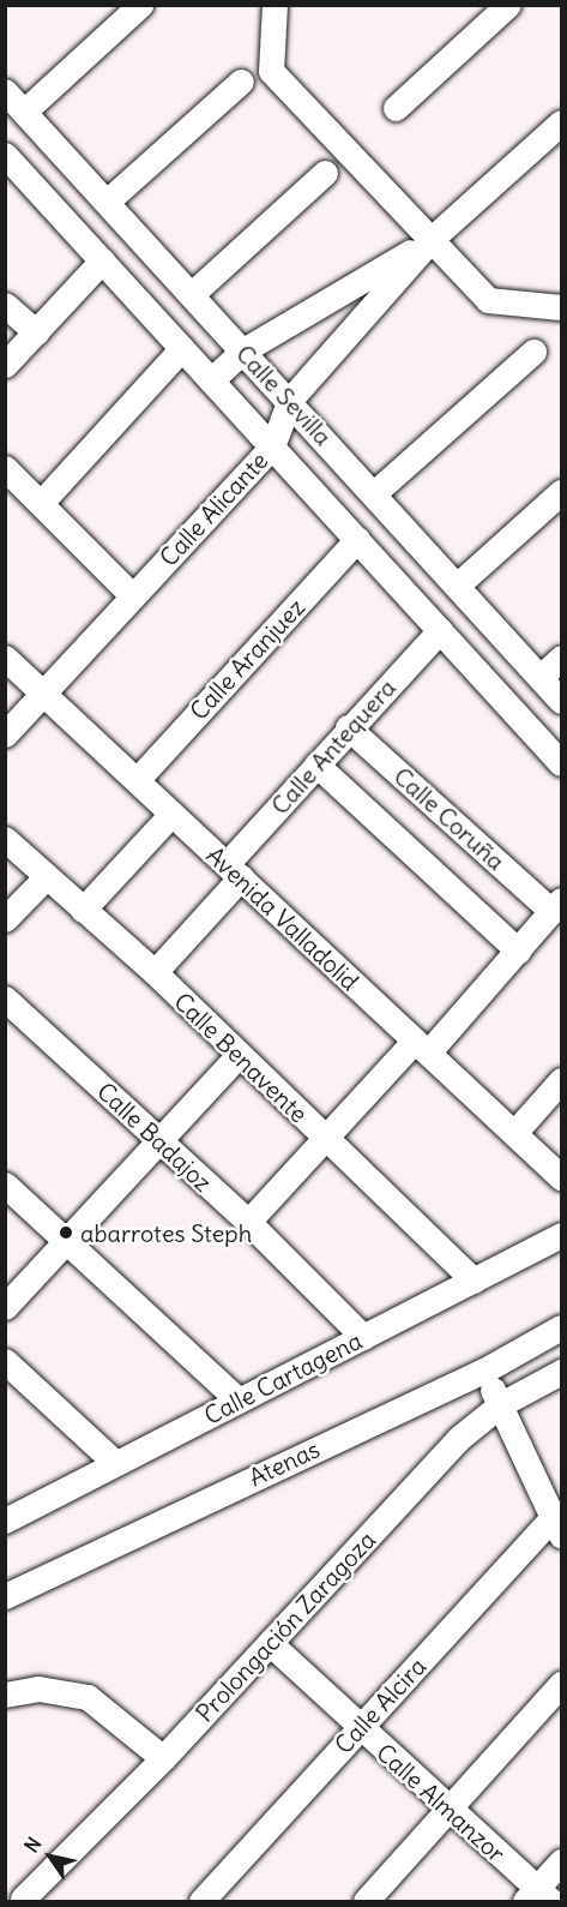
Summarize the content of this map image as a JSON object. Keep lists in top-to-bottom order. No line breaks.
{"streets":{"street":["Calle Sevilla","Calle Alicante","Calle Aranjuez","Calle Antequera","Calle Coruña","Avenida Valladolid","Calle Benavente","Calle Badajoz","Calle Cartagena","Atenas","Prolongación Zaragoza","Calle Alcira","Calle Almanzor"]},"crossings":[["Calle Sevilla","Calle Alicante"],["Calle Sevilla","Calle Aranjuez"],["Calle Sevilla","Calle Antequera"],["Calle Alicante","Avenida Valladolid"],["Calle Aranjuez","Avenida Valladolid"],["Calle Antequera","Calle Coruña"],["Calle Antequera","Avenida Valladolid"],["Calle Antequera","Calle Benavente"],["Calle Benavente","Calle Cartagena"],["Calle Badajoz","Calle Cartagena"],["Prolongación Zaragoza","Calle Almanzor"],["Calle Alcira","Calle Almanzor"]],"places":["abarrotes Steph"],"north":"top left"}
